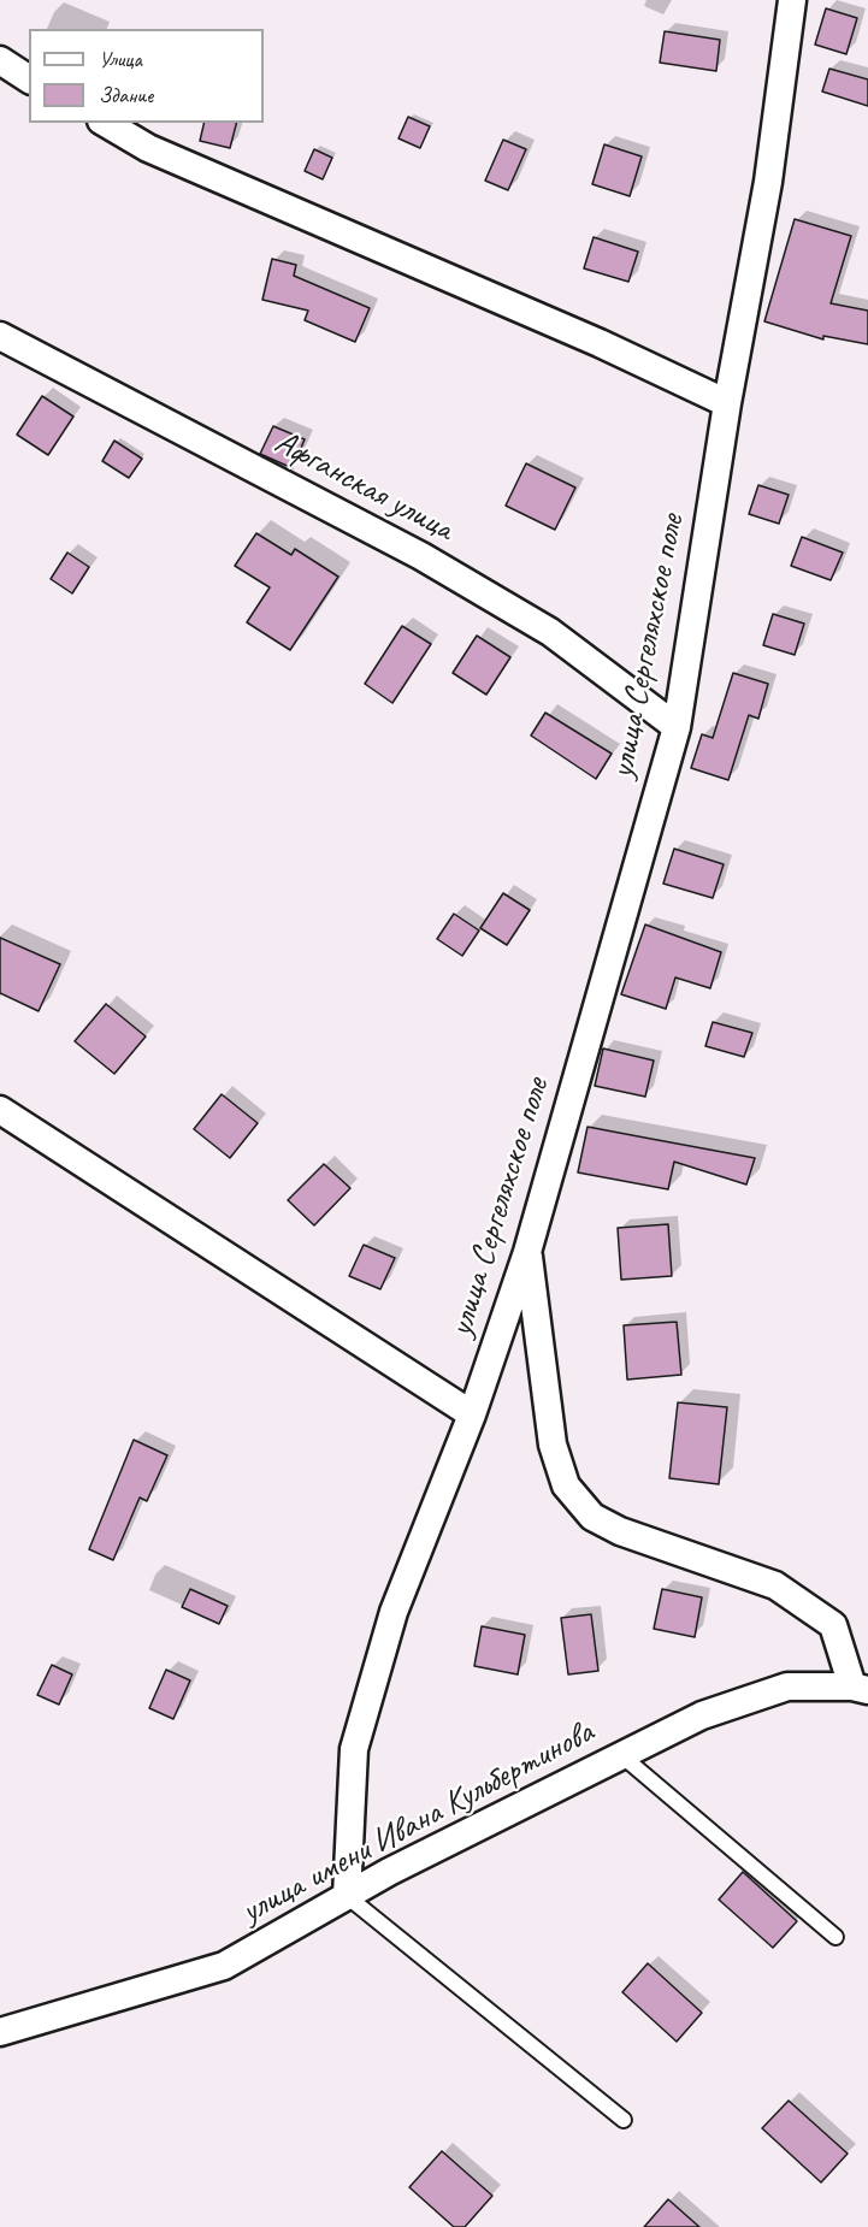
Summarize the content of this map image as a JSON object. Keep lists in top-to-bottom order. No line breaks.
{"streets":{"street":["Афганская улица","улица Сергеляхское поле","улица имени Ивана Кульбертинова"]},"crossings":[["Афганская улица","улица Сергеляхское поле"],["улица Сергеляхское поле","улица имени Ивана Кульбертинова"]],"legend":["Улица","Здание"]}
